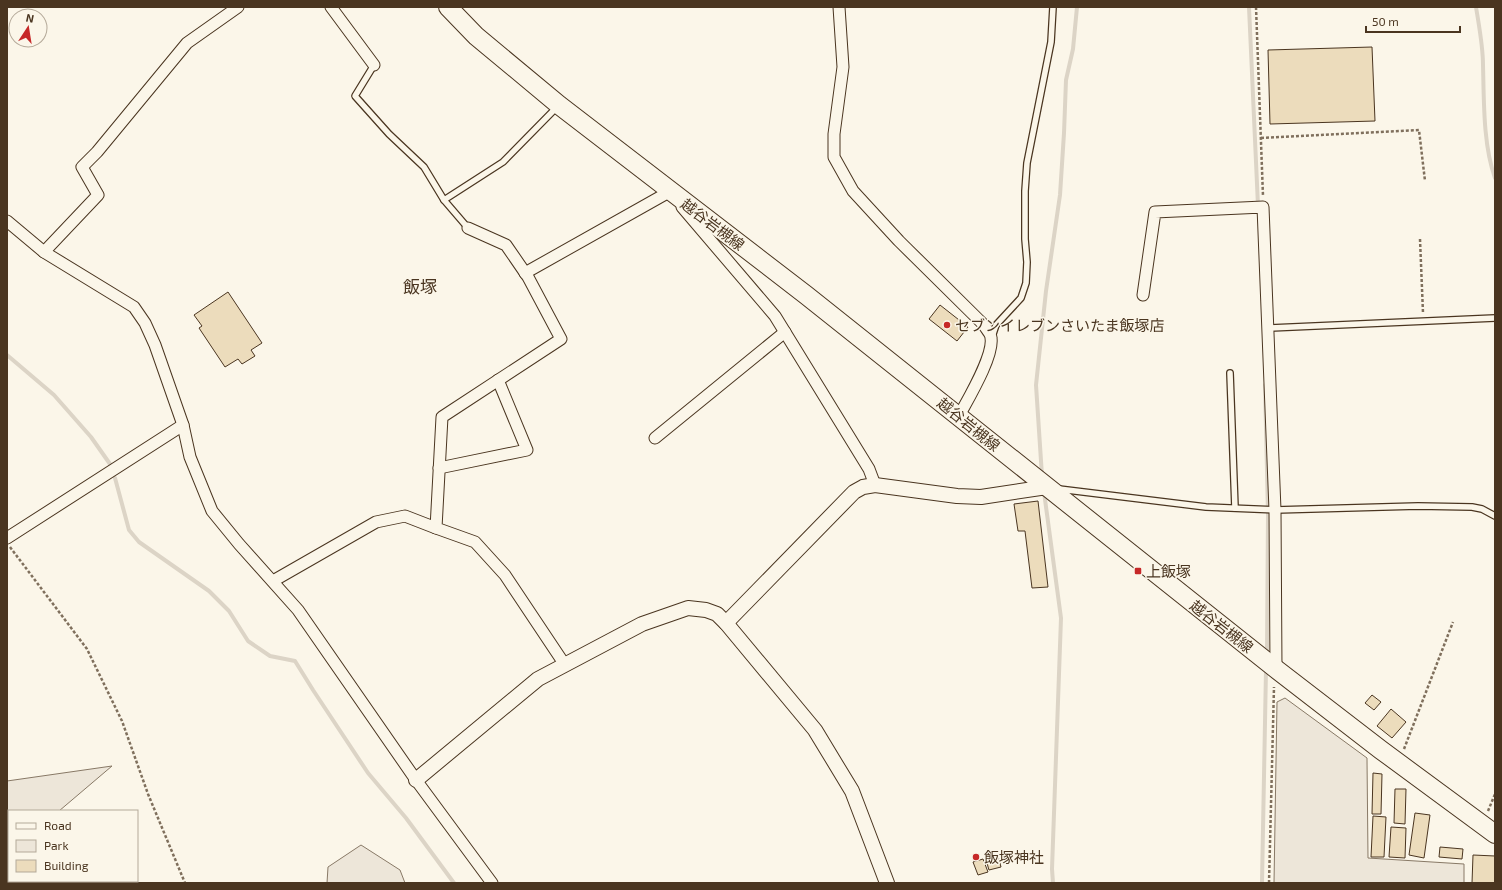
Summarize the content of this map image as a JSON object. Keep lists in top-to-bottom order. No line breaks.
{"streets":{"main road":["越谷岩槻線"]},"districts":["飯塚"],"places":{"other":["セブンイレブンさいたま飯塚店","飯塚神社"],"transit":["上飯塚"]},"legend":["Road","Park","Building"],"scale_bar":"50 m","north":"top"}
